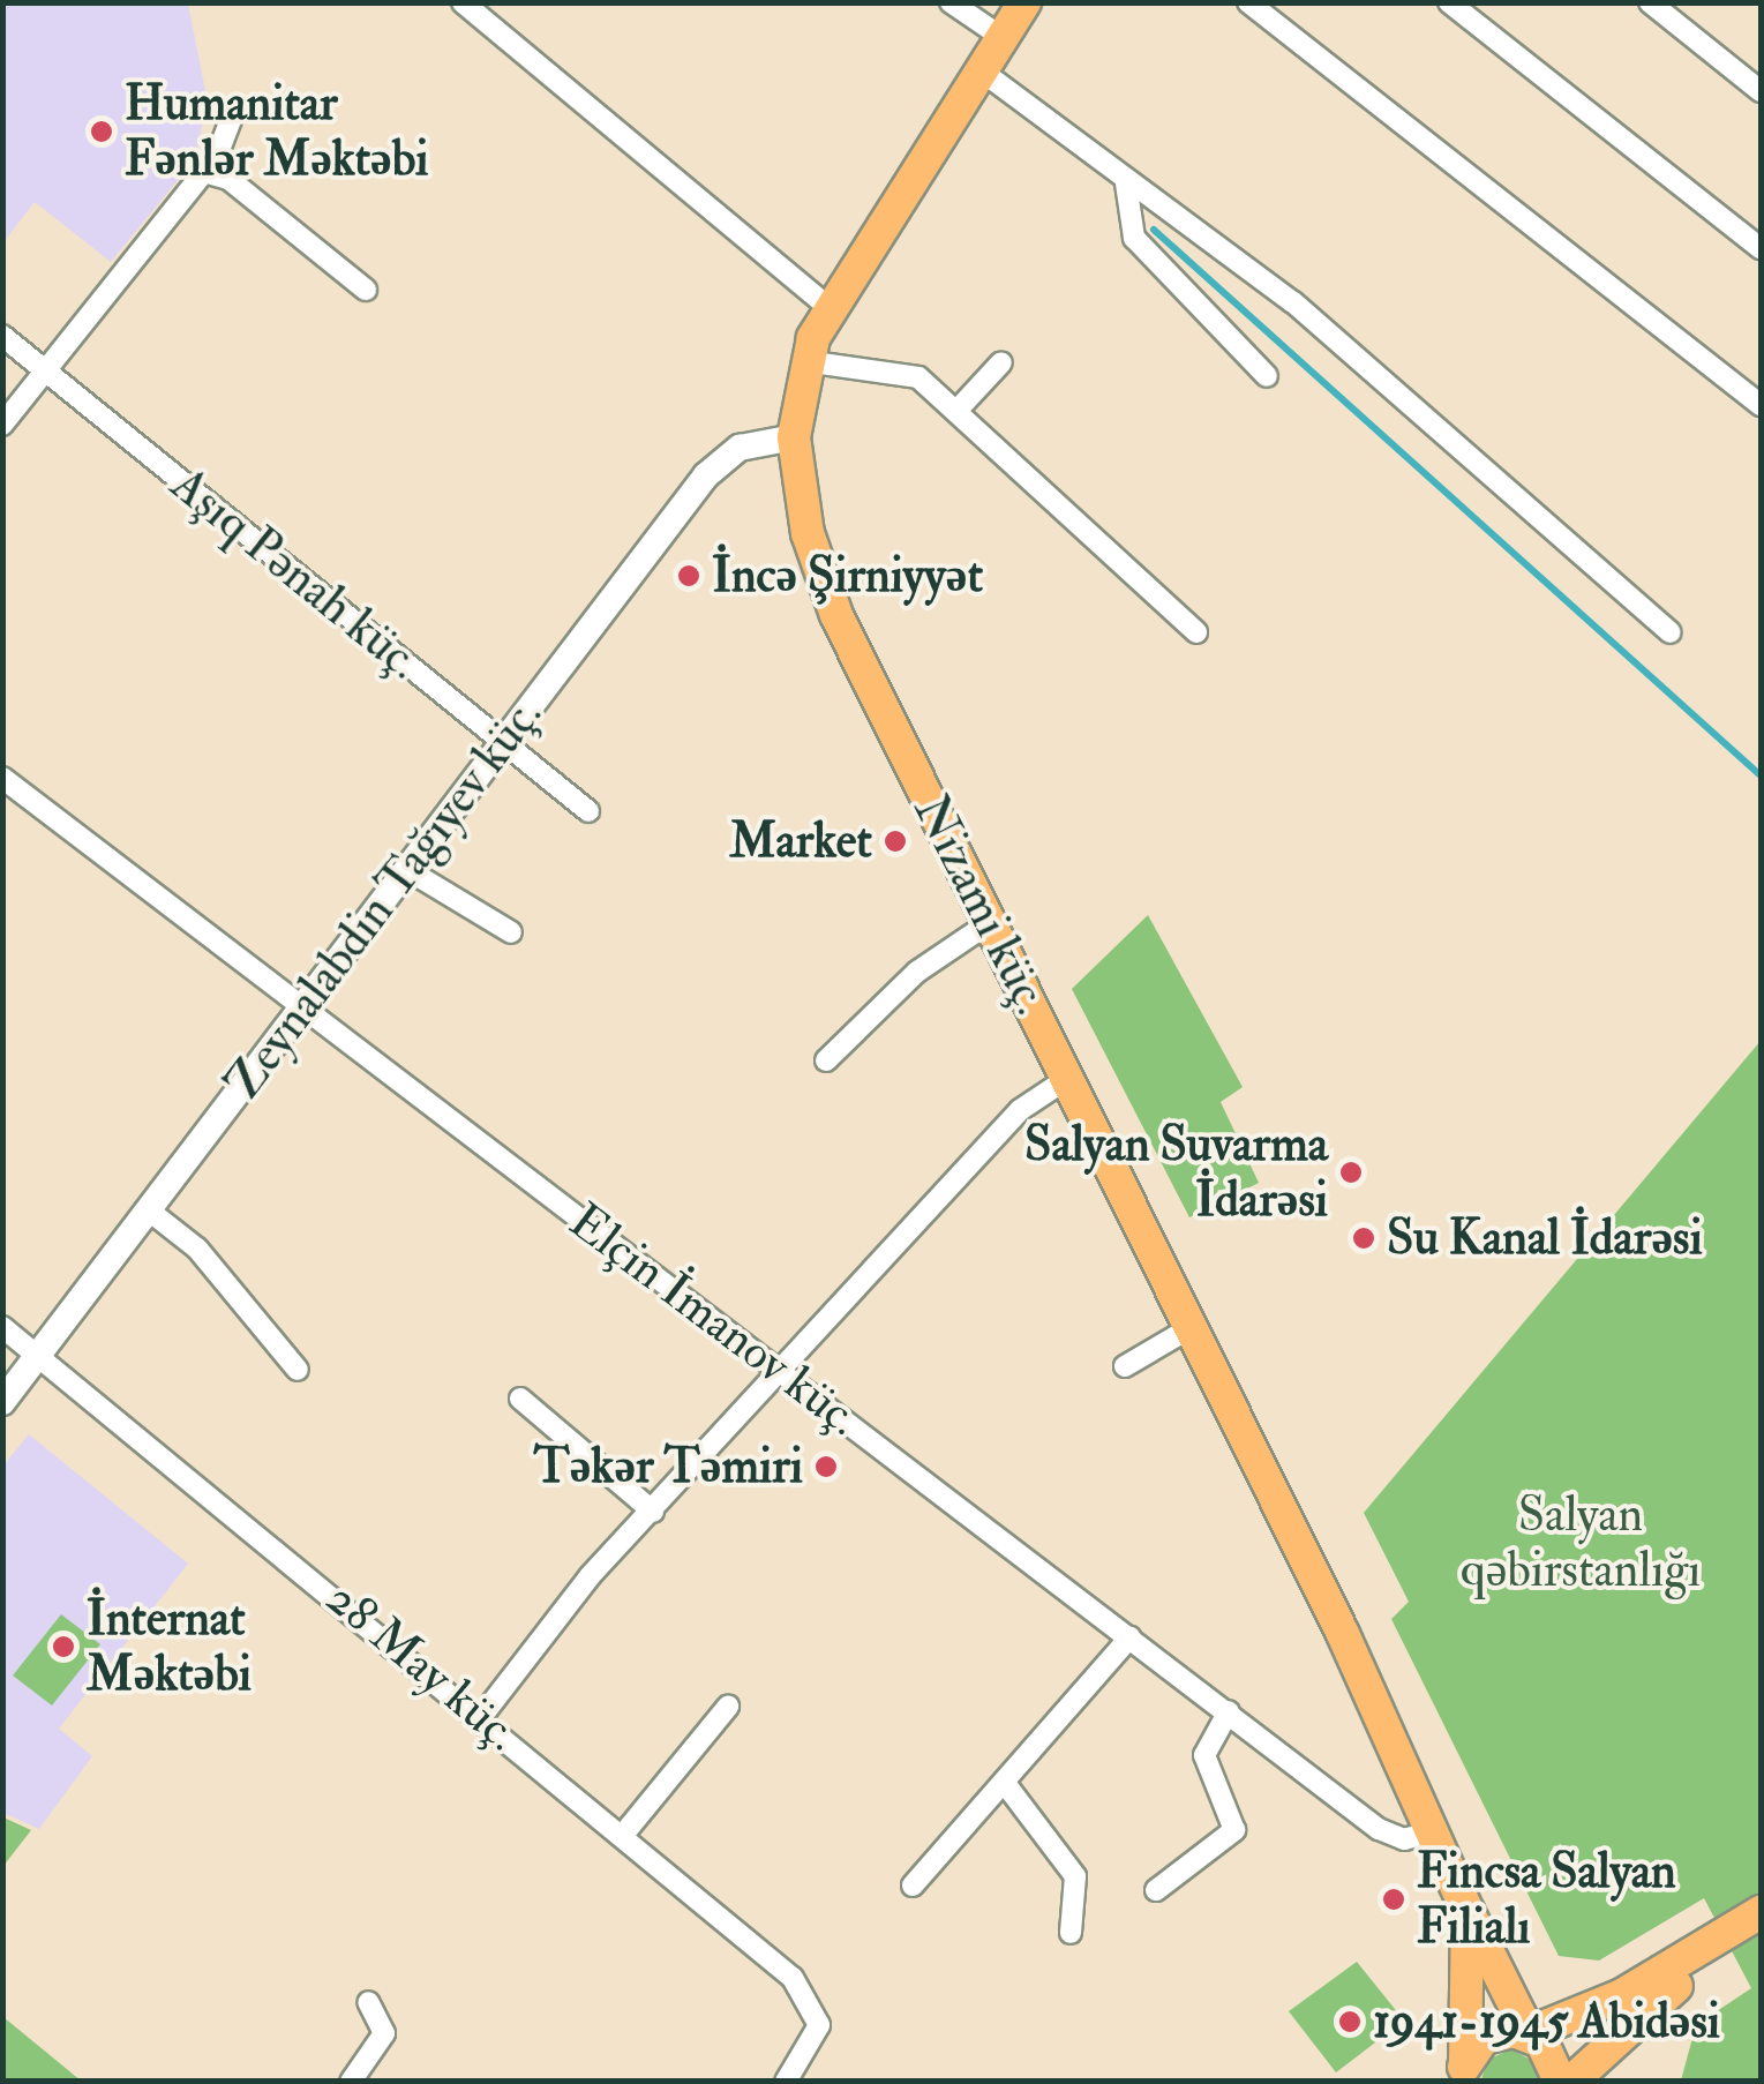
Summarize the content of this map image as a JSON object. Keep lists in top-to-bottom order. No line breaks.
{"streets":{"main road":["Nizami küç."],"street":["Aşıq Pənah küç.","Zeynalabdin Tağıyev küç.","Elçin İmanov küç.","28 May küç."]},"crossings":[["Aşıq Pənah küç.","Zeynalabdin Tağıyev küç."],["Zeynalabdin Tağıyev küç.","Nizami küç."],["Zeynalabdin Tağıyev küç.","Elçin İmanov küç."],["Zeynalabdin Tağıyev küç.","28 May küç."],["Nizami küç.","Elçin İmanov küç."]],"parks":["Salyan qəbirstanlığı"],"places":["Humanitar Fənlər Məktəbi","İncə Şirniyyət","Market","Salyan Suvarma İdarəsi","Su Kanal İdarəsi","Təkər Təmiri","İnternat Məktəbi","Fincsa Salyan Filialı","1941-1945 Abidəsi"]}
